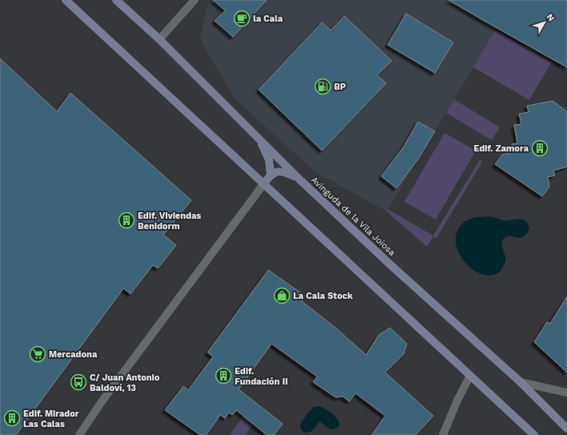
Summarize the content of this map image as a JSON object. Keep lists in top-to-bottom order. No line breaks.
{"streets":{"main road":["Avinguda de la Vila Joiosa"]},"places":{"cafe":["la Cala"],"fuel station":["BP"],"building":["Edif. Zamora","Edif. Viviendas Benidorm","Edif. Fundación II","Edif. Mirador Las Calas"],"shop":["La Cala Stock"],"supermarket":["Mercadona"],"bus stop":["C/ Juan Antonio Baldoví, 13"]},"north":"top right"}
